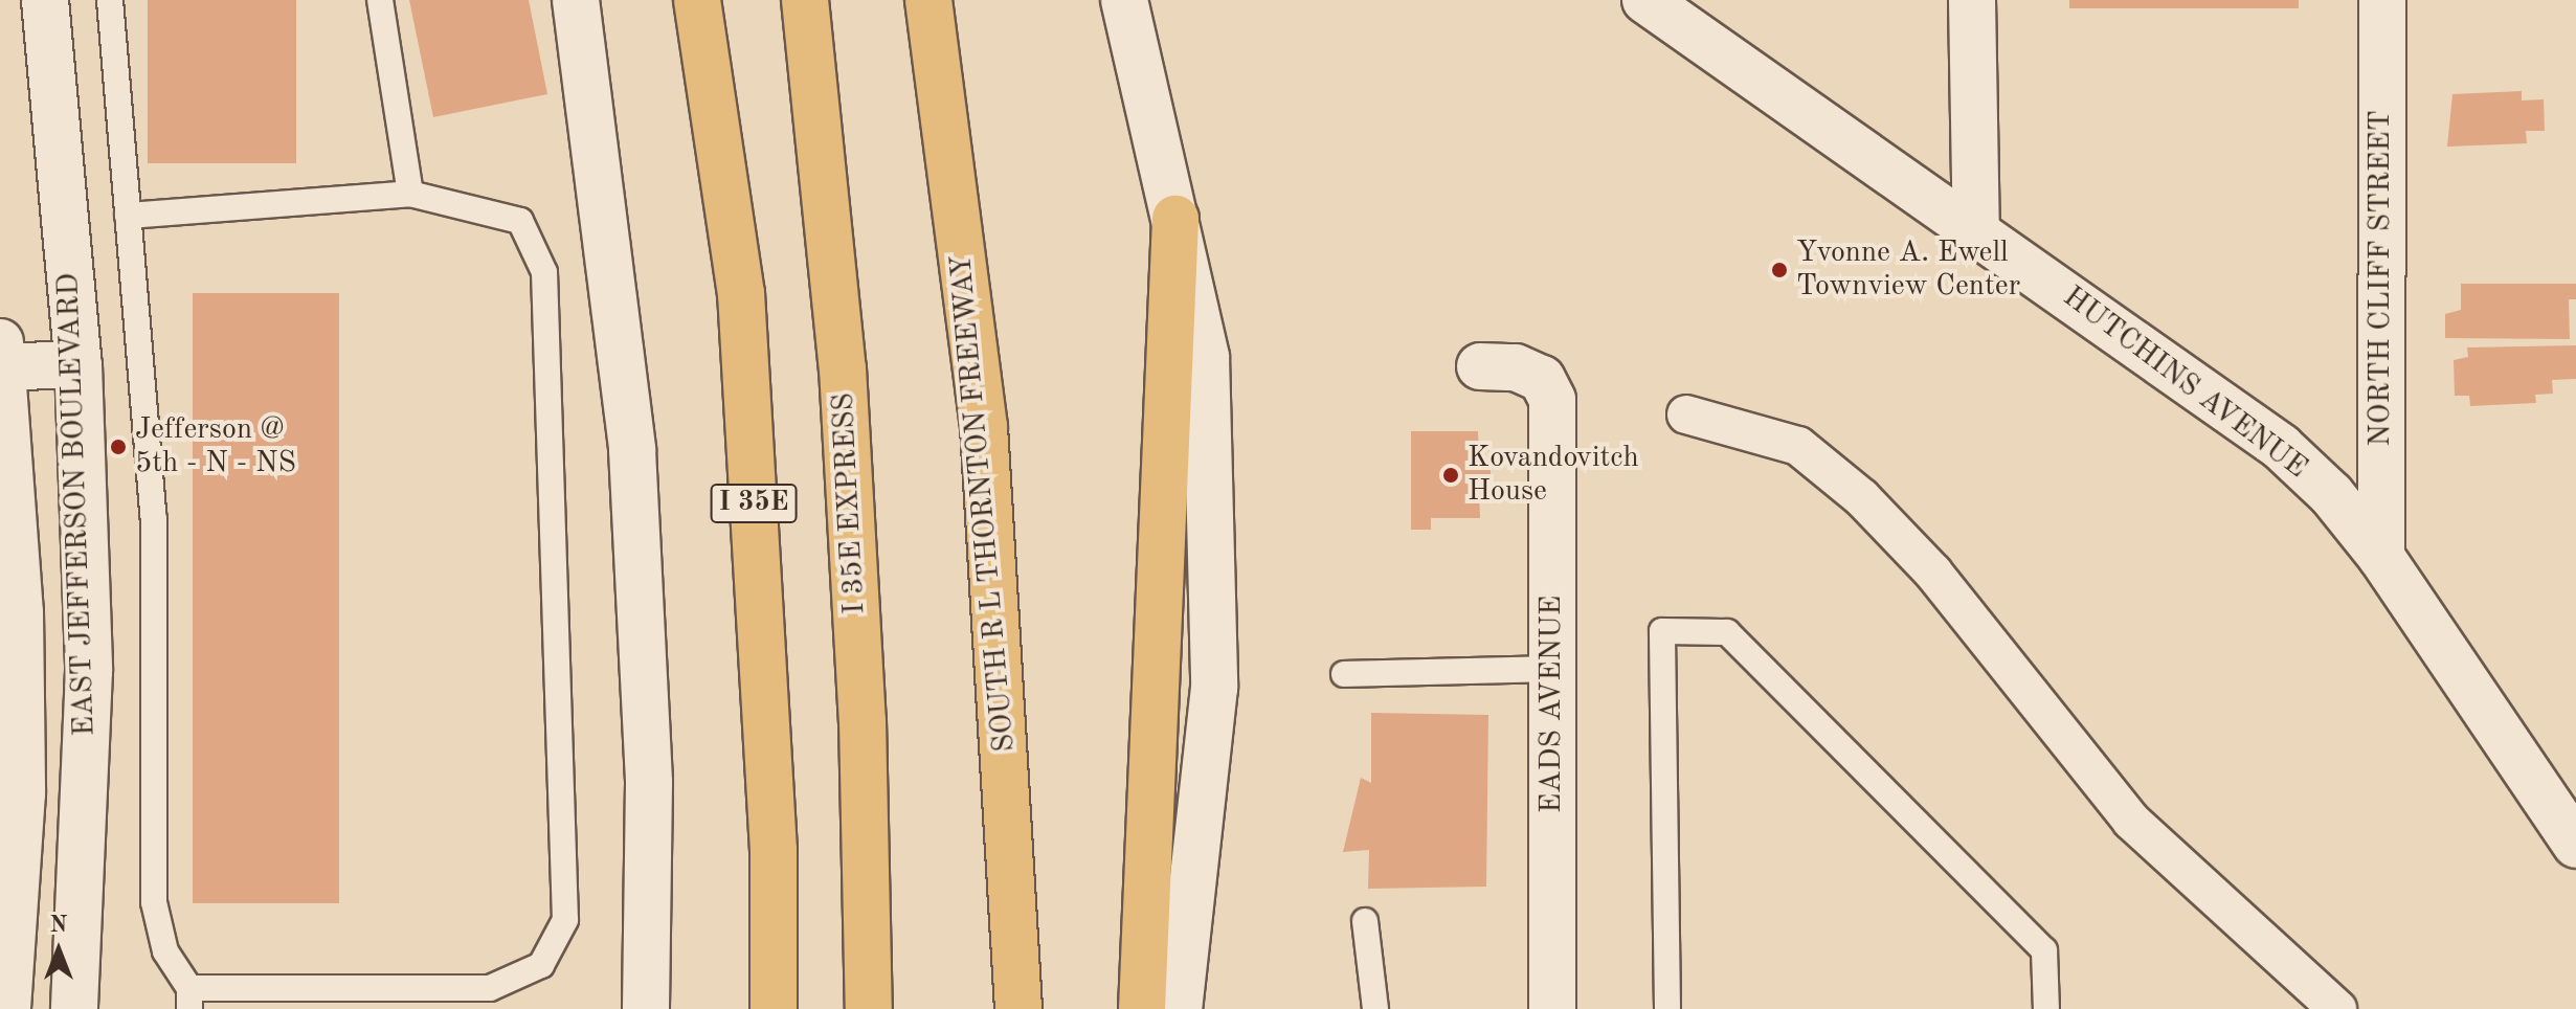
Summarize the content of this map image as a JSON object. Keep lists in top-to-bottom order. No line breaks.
{"streets":{"highway":["I 35E","I 35E EXPRESS","SOUTH R L THORNTON FREEWAY"],"main road":["NORTH CLIFF STREET","HUTCHINS AVENUE","EAST JEFFERSON BOULEVARD","EADS AVENUE"]},"crossings":[["NORTH CLIFF STREET","HUTCHINS AVENUE"]],"places":["Yvonne A. Ewell Townview Center","Jefferson @ 5th - N - NS","Kovandovitch House"],"north":"top"}
